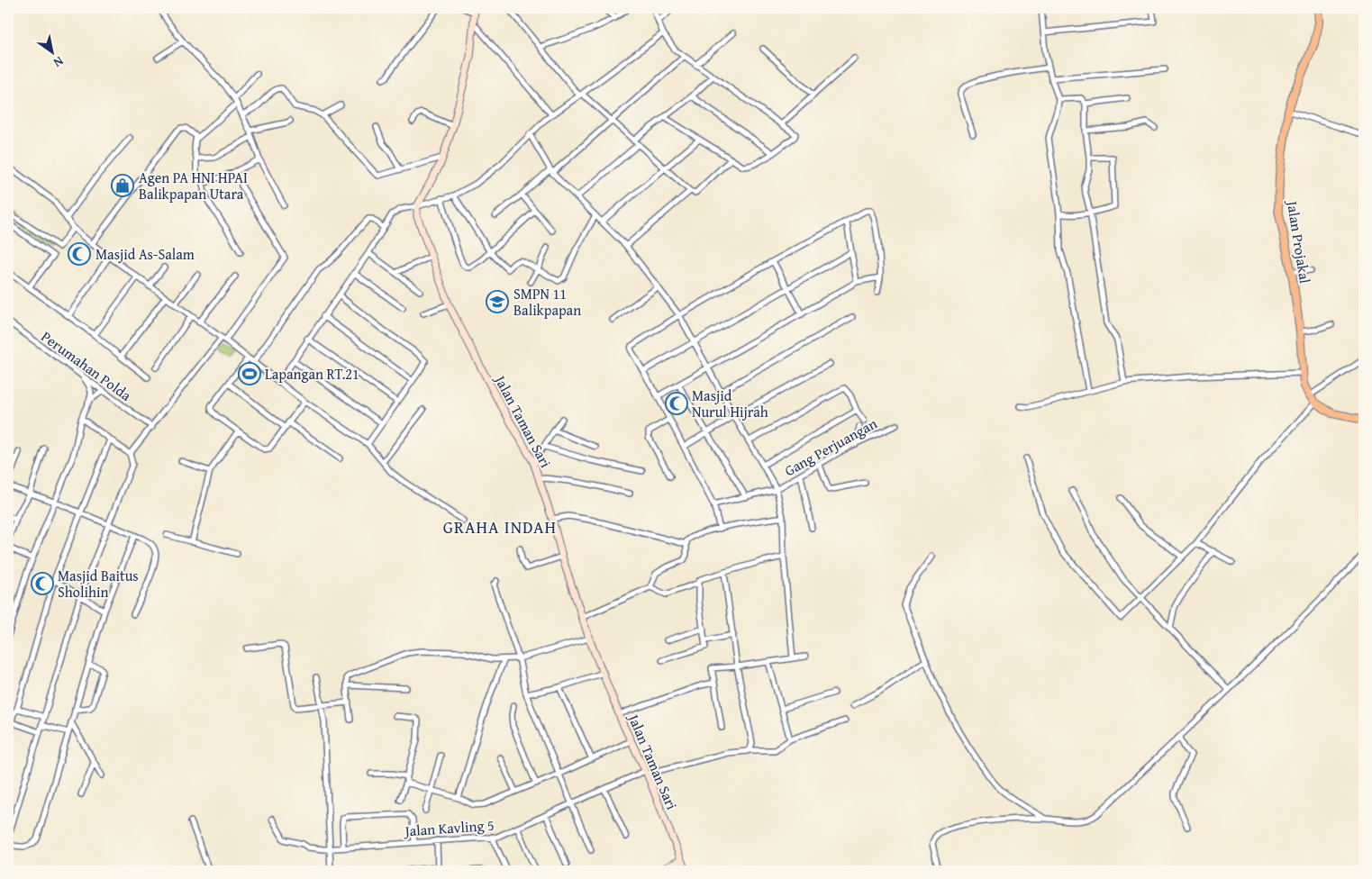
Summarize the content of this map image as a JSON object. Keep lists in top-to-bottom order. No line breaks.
{"streets":{"main road":["Jalan Projakal"],"street":["Perumahan Polda","Jalan Taman Sari","Gang Perjuangan","Jalan Kavling 5"]},"crossings":[["Jalan Taman Sari","Jalan Kavling 5"]],"districts":["GRAHA INDAH"],"places":{"shop":["Agen PA HNI HPAI Balikpapan Utara"],"mosque":["Masjid As-Salam","Masjid Nurul Hijrah","Masjid Baitus Sholihin"],"school or university":["SMPN 11 Balikpapan"],"sports":["Lapangan RT.21"]},"north":"bottom right"}
